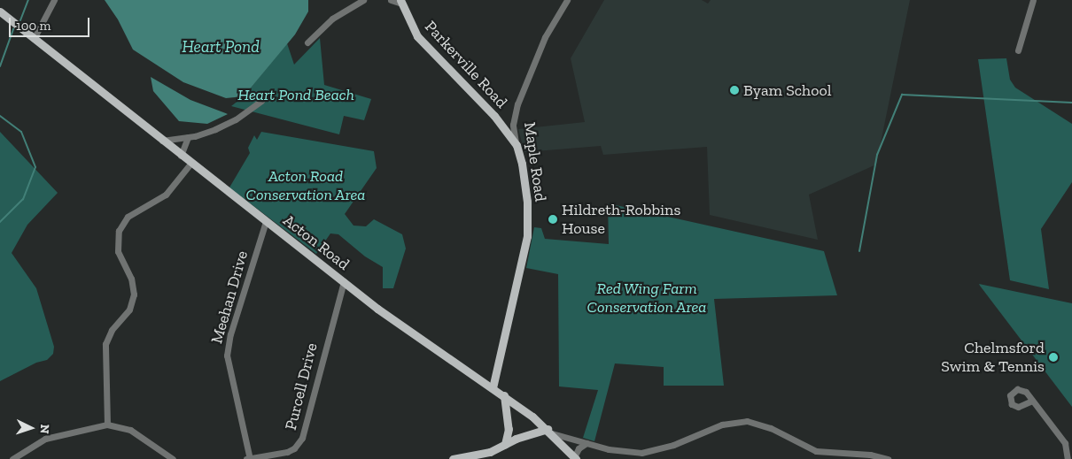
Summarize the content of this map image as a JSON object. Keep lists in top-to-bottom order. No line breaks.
{"streets":{"main road":["Parkerville Road","Maple Road","Acton Road"],"street":["Meehan Drive","Purcell Drive"]},"crossings":[["Parkerville Road","Maple Road"],["Maple Road","Acton Road"],["Acton Road","Meehan Drive"],["Acton Road","Purcell Drive"],["Meehan Drive","Purcell Drive"]],"water":["Heart Pond"],"parks":["Heart Pond Beach","Acton Road Conservation Area","Red Wing Farm Conservation Area"],"places":["Byam School","Hildreth-Robbins House","Chelmsford Swim & Tennis"],"scale_bar":"100 m","north":"right"}
